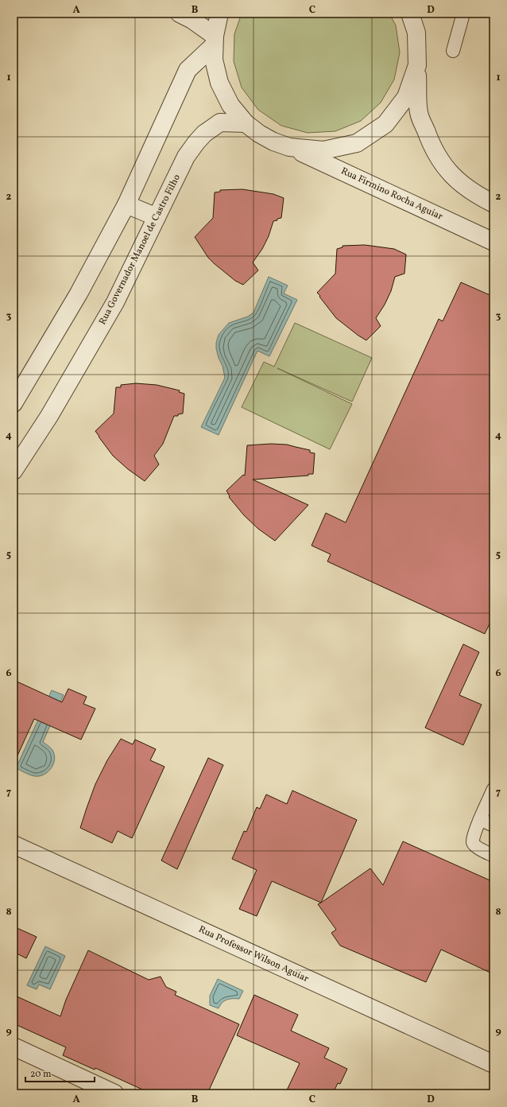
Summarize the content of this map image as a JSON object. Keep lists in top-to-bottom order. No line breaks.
{"streets":{"street":["Rua Firmino Rocha Aguiar","Rua Governador Manoel de Castro Filho","Rua Professor Wilson Aguiar"]},"scale_bar":"20 m","grid":{"columns":["A","B","C","D"],"rows":["1","2","3","4","5","6","7","8","9"]}}
